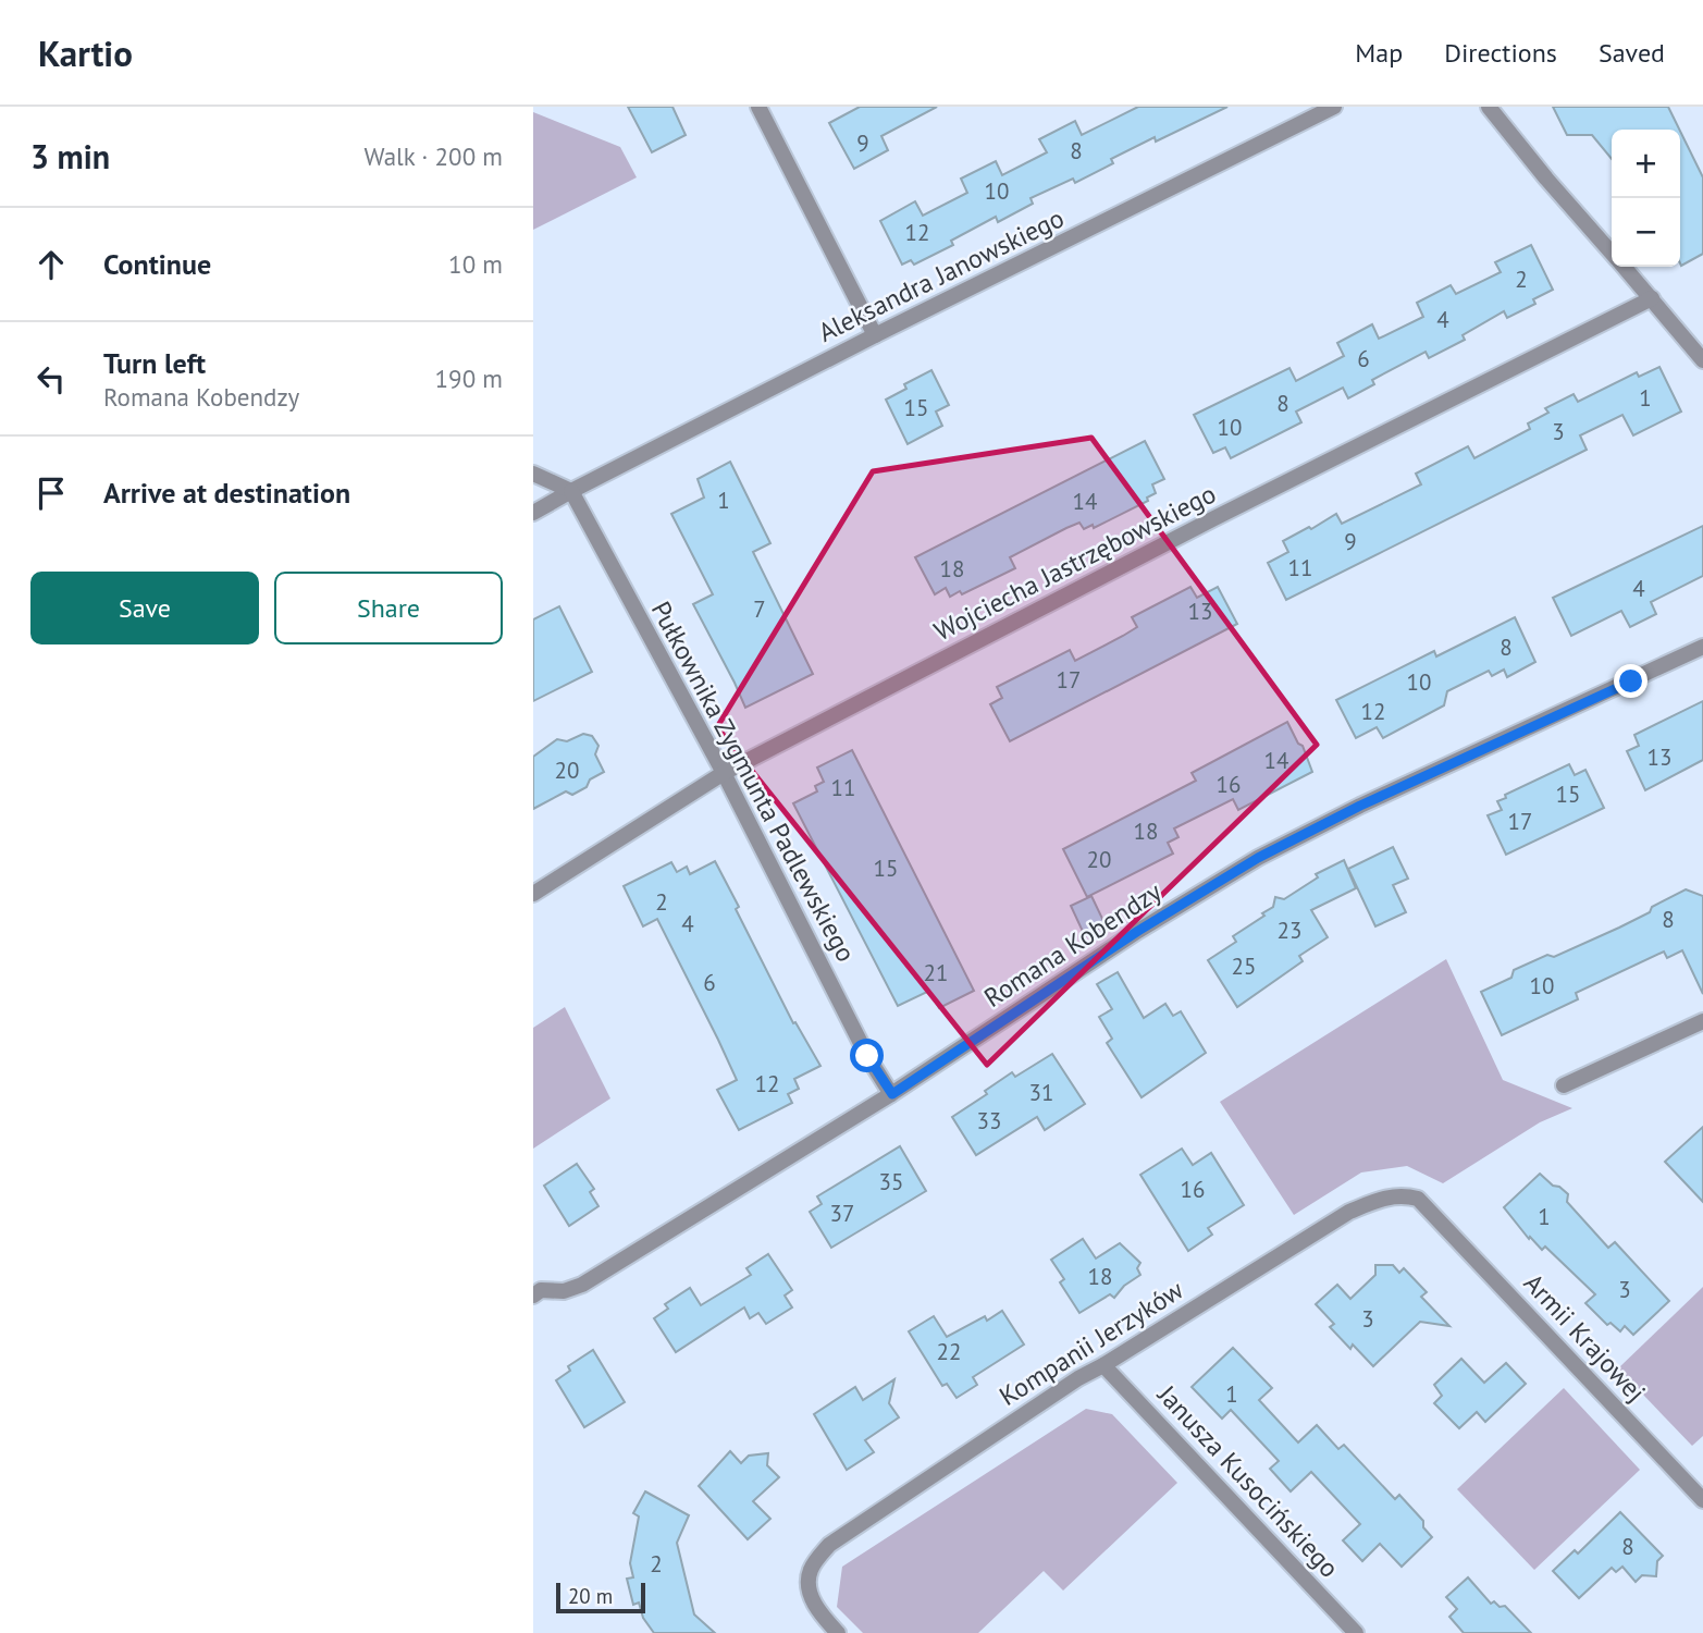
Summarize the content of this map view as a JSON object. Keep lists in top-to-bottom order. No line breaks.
{"streets":{"street":["Aleksandra Janowskiego","Wojciecha Jastrzębowskiego","Pułkownika Zygmunta Padlewskiego","Romana Kobendzy","Armii Krajowej","Kompanii Jerzyków","Janusza Kusocińskiego"]},"crossings":[["Aleksandra Janowskiego","Pułkownika Zygmunta Padlewskiego"],["Wojciecha Jastrzębowskiego","Pułkownika Zygmunta Padlewskiego"],["Pułkownika Zygmunta Padlewskiego","Romana Kobendzy"],["Armii Krajowej","Kompanii Jerzyków"],["Kompanii Jerzyków","Janusza Kusocińskiego"]],"house_numbers":["9","8","10","12","2","4","6","1","8","15","10","3","1","14","9","11","18","4","7","13","8","17","10","12","13","14","20","16","11","15","17","18","20","15","2","8","4","23","25","21","6","10","12","31","33","35","16","37","1","18","3","3","22","1","8","2"],"scale_bar":"20 m","page":{"header":"Kartio","nav":["Map","Directions","Saved"],"heading":["3 min","Walk · 200 m"],"map_buttons":["+","−"],"list":[["Continue","10 m"],["Turn left","Romana Kobendzy","190 m"],"Arrive at destination"],"buttons":["Save","Share"],"scale":"20 m"}}
